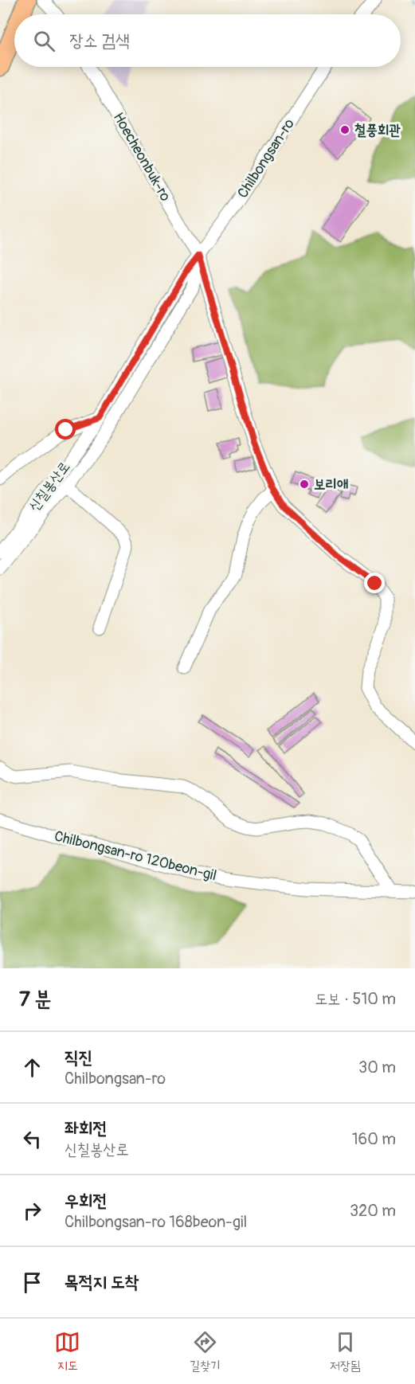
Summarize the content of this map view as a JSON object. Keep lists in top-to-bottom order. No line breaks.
{"streets":{"street":["Hoecheonbuk-ro","Chilbongsan-ro","신칠봉산로","Chilbongsan-ro 120beon-gil"]},"crossings":[["Hoecheonbuk-ro","Chilbongsan-ro"],["Hoecheonbuk-ro","신칠봉산로"],["Chilbongsan-ro","신칠봉산로"]],"places":["철풍회관","보리애"],"page":{"search":"장소 검색","heading":["7 분","도보 · 510 m"],"list":[["직진","Chilbongsan-ro","30 m"],["좌회전","신칠봉산로","160 m"],["우회전","Chilbongsan-ro 168beon-gil","320 m"],"목적지 도착"],"nav":["지도","길찾기","저장됨"]}}
